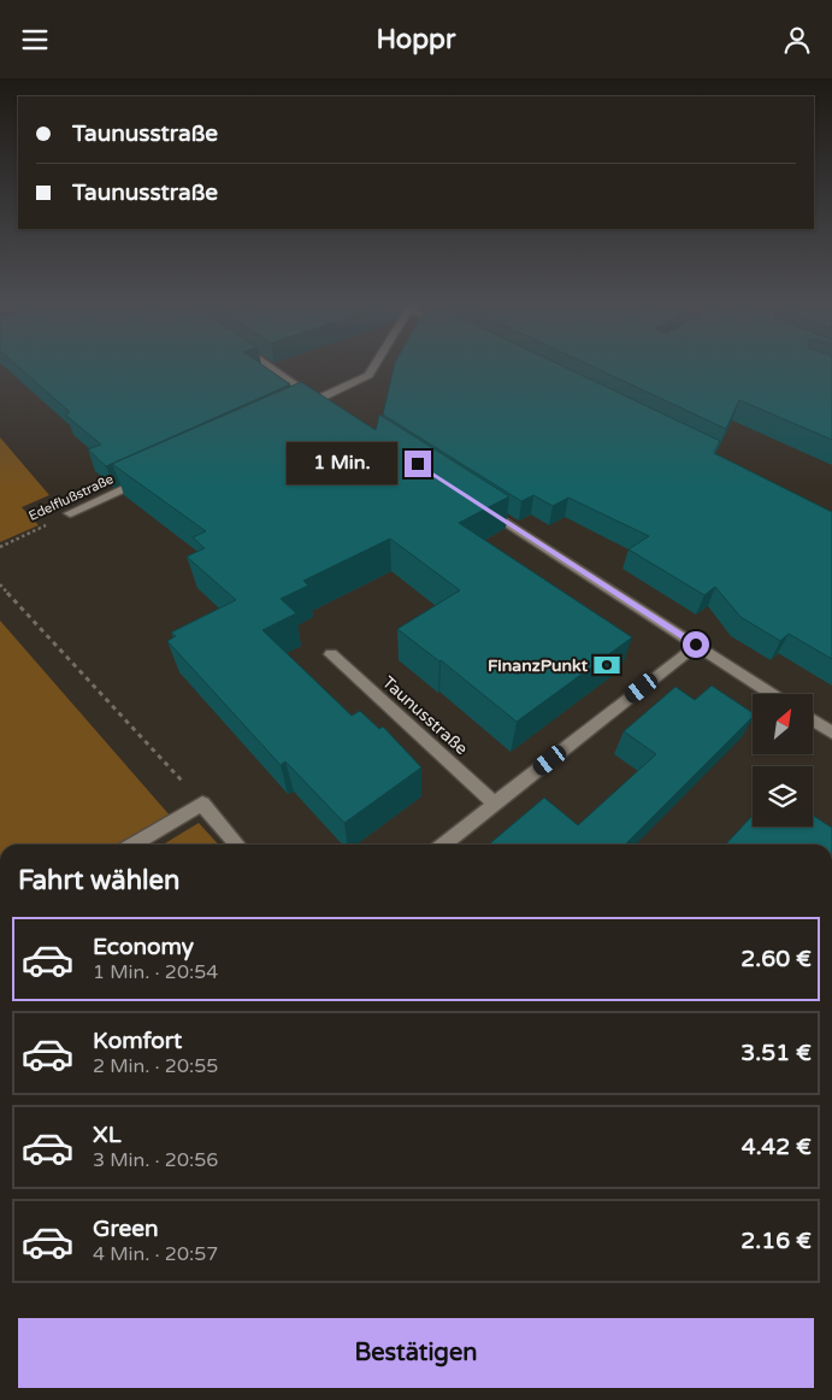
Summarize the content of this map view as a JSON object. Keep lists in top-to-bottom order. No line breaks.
{"streets":{"street":["Edelflußstraße","Taunusstraße"]},"places":{"bank":["FinanzPunkt"]},"north":"top right","page":{"header":"Hoppr","banner":["Taunusstraße","Taunusstraße"],"bubble":"1 Min.","heading":"Fahrt wählen","list":[{"name":"Economy","note":"1 Min. · 20:54","value":"2.60 €"},{"name":"Komfort","note":"2 Min. · 20:55","value":"3.51 €"},{"name":"XL","note":"3 Min. · 20:56","value":"4.42 €"},{"name":"Green","note":"4 Min. · 20:57","value":"2.16 €"}],"buttons":"Bestätigen"}}
